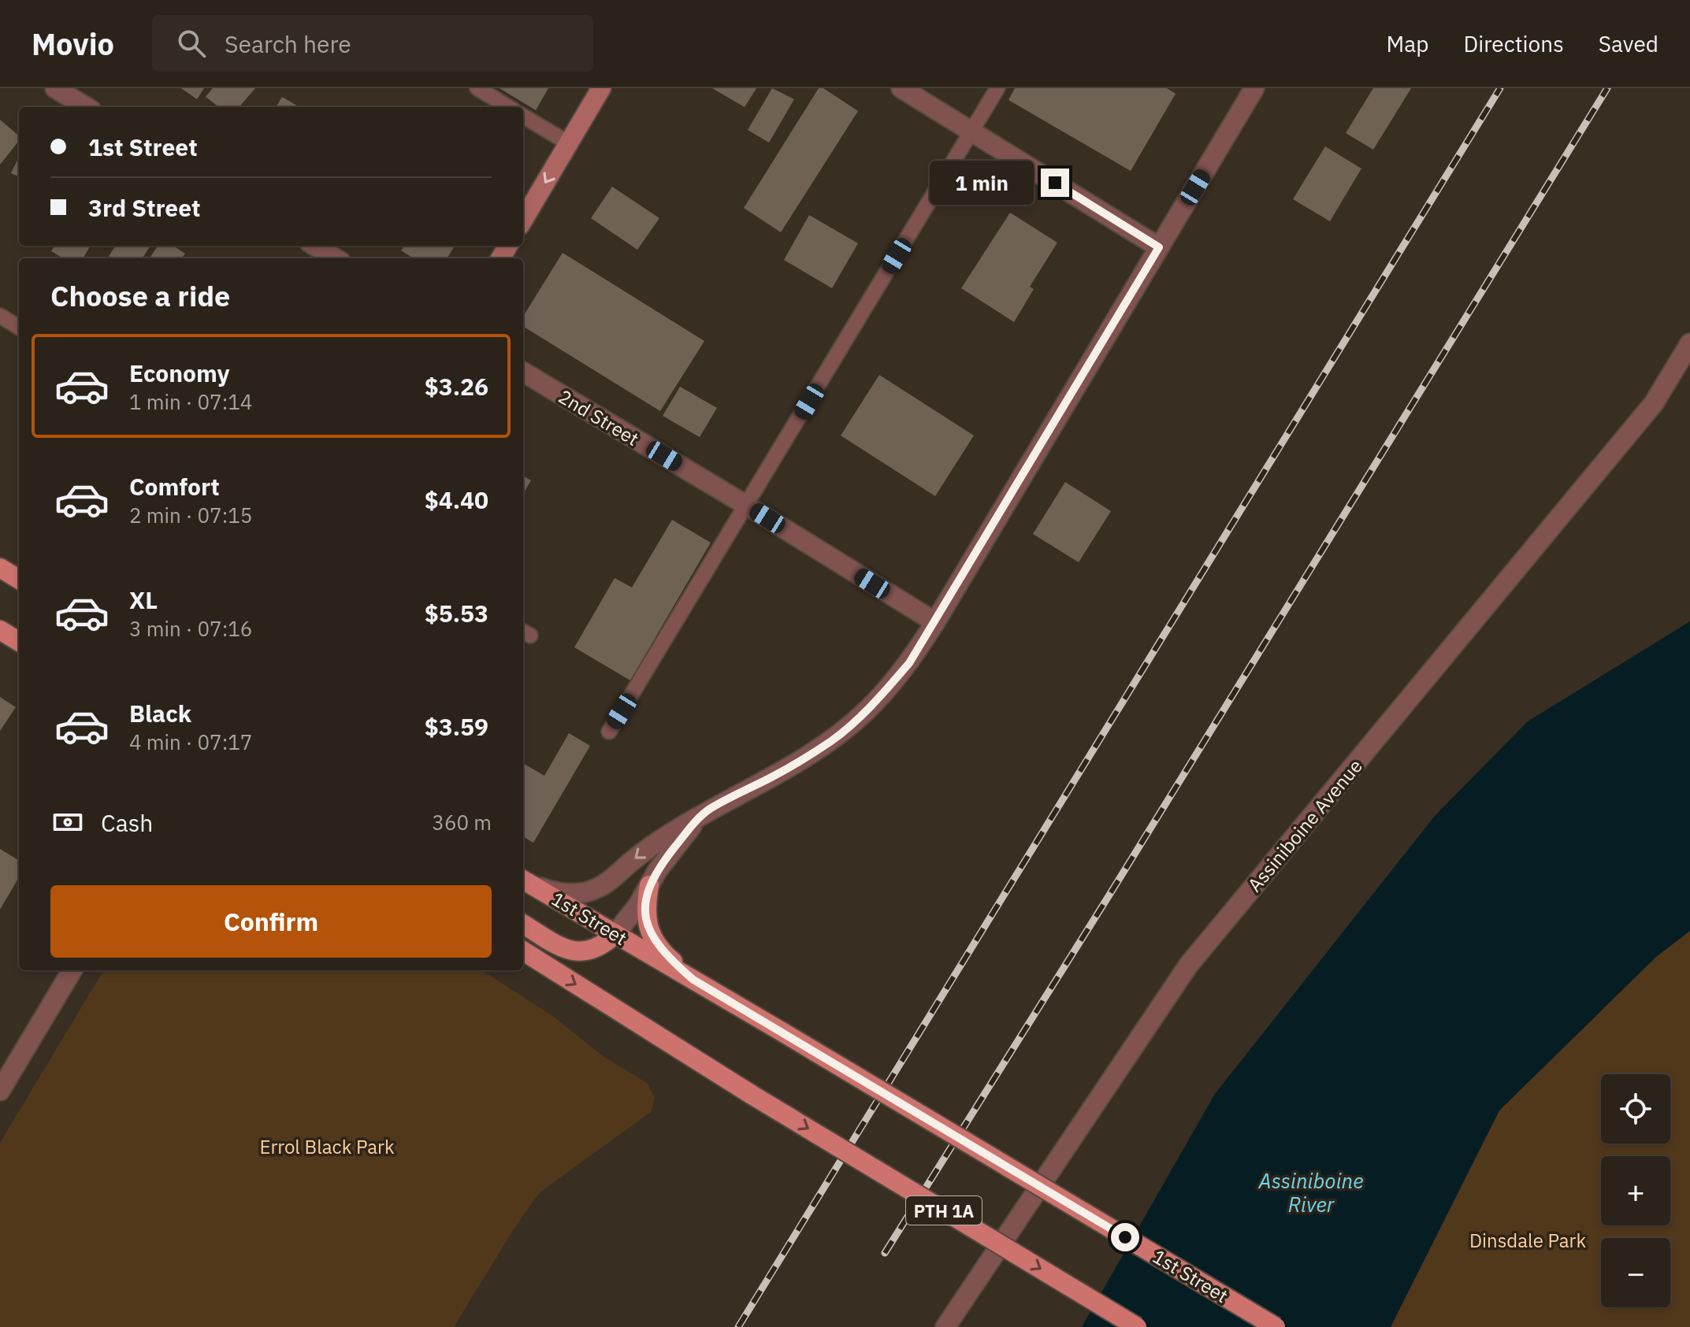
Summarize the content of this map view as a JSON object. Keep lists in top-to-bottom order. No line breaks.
{"streets":{"main road":["1st Street","PTH 1A"],"street":["2nd Street","Assiniboine Avenue"]},"water":["Assiniboine River"],"parks":["Errol Black Park","Dinsdale Park"],"page":{"header":"Movio","search":"Search here","nav":["Map","Directions","Saved"],"banner":["1st Street","3rd Street"],"bubble":"1 min","heading":"Choose a ride","list":[{"name":"Economy","note":"1 min · 07:14","value":"$3.26"},{"name":"Comfort","note":"2 min · 07:15","value":"$4.40"},{"name":"XL","note":"3 min · 07:16","value":"$5.53"},{"name":"Black","note":"4 min · 07:17","value":"$3.59"}],"pay":["Cash","360 m"],"buttons":"Confirm","map_buttons":["+","−"]}}
